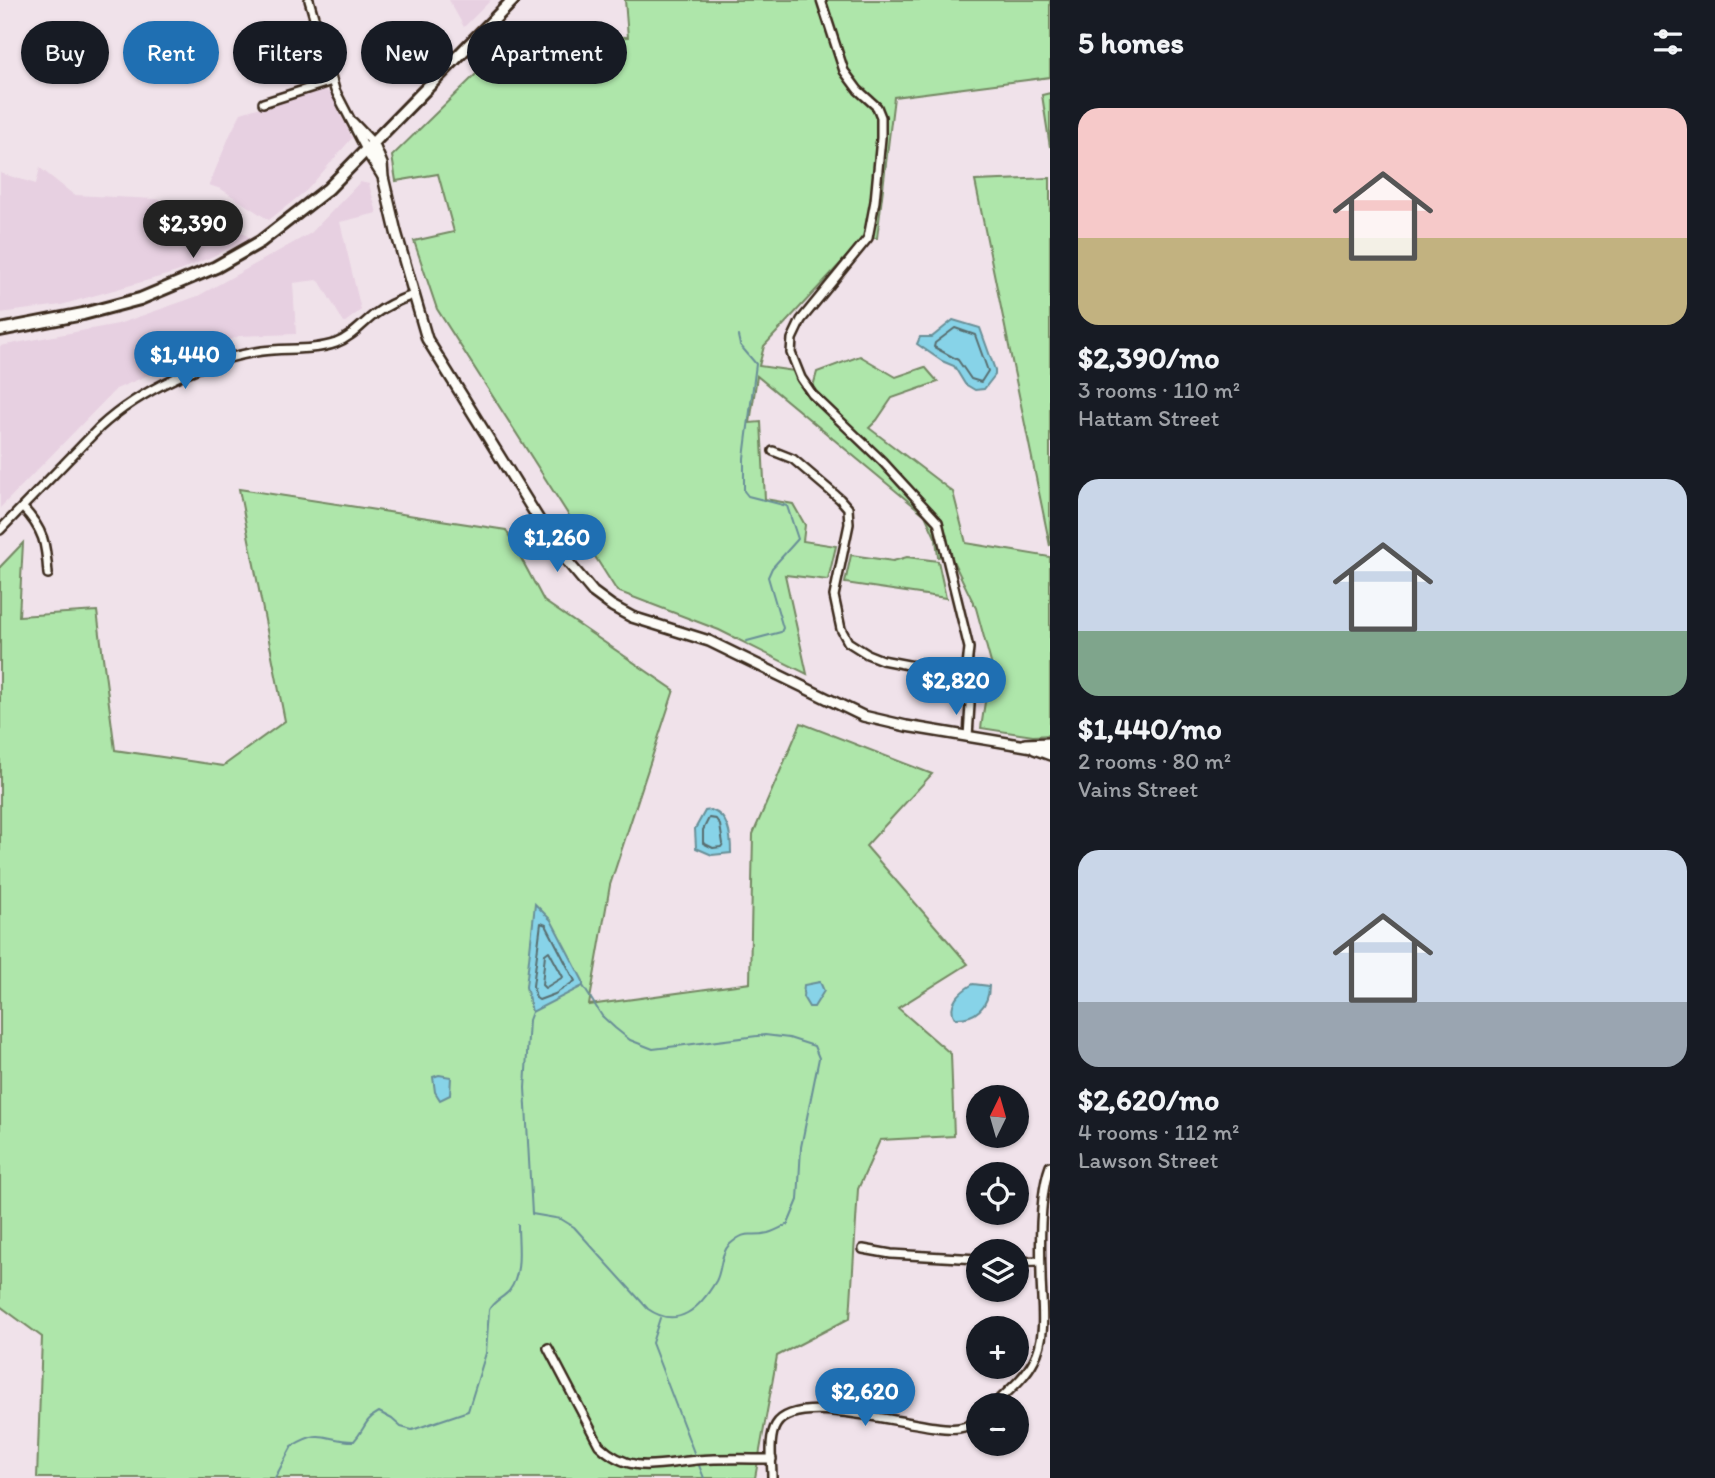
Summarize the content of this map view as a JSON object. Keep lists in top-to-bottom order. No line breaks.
{"north":"top","page":{"heading":"5 homes","chip":["Buy","Rent","Filters","New","Apartment"],"list":[{"name":"$2,390/mo","note":"3 rooms · 110 m² · Hattam Street"},{"name":"$1,440/mo","note":"2 rooms · 80 m² · Vains Street"},{"name":"$2,620/mo","note":"4 rooms · 112 m² · Lawson Street"}],"price":["$2,390","$1,440","$1,260","$2,820","$2,620"],"map_buttons":["+","−"]}}
